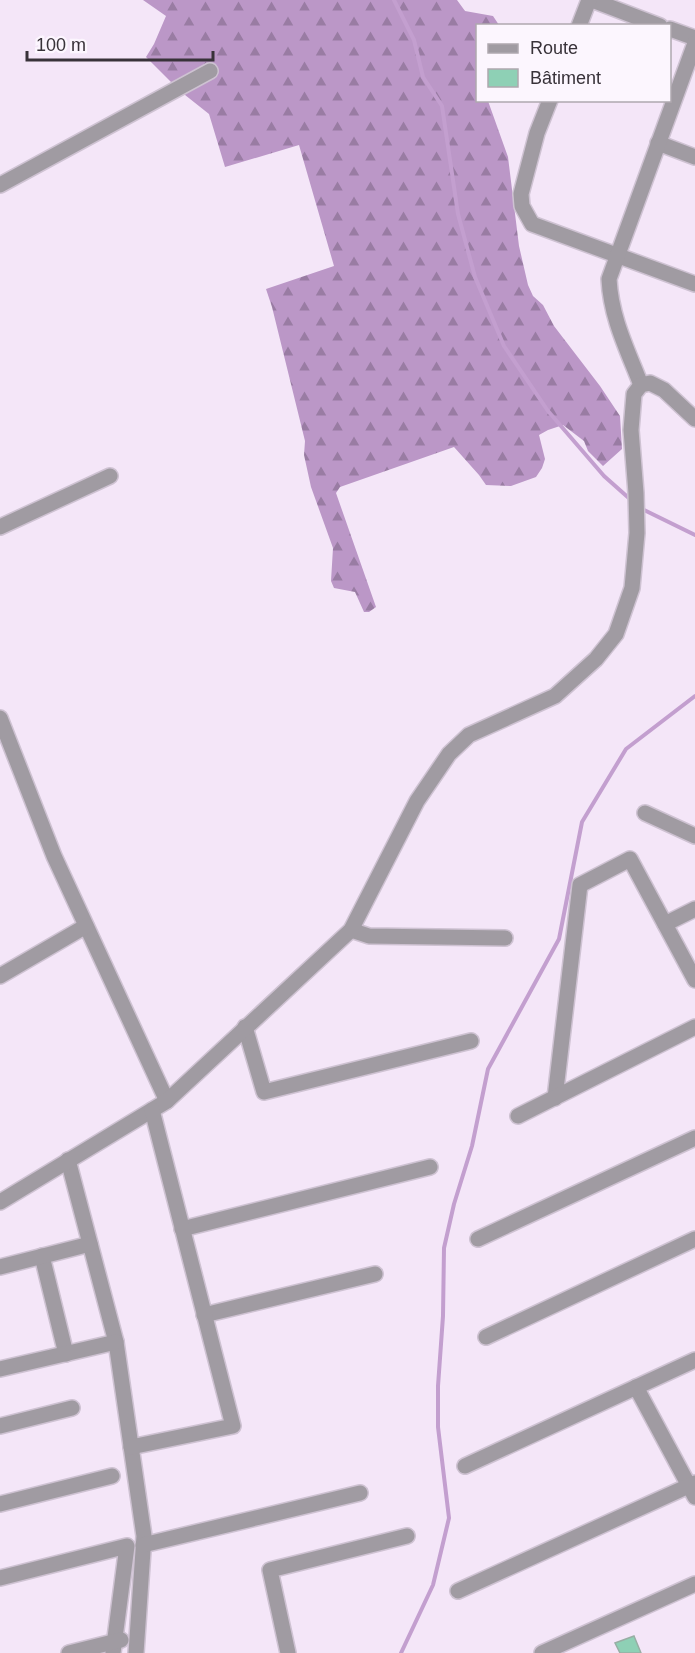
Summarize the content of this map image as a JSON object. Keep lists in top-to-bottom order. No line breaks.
{"legend":["Route","Bâtiment"],"scale_bar":"100 m"}
